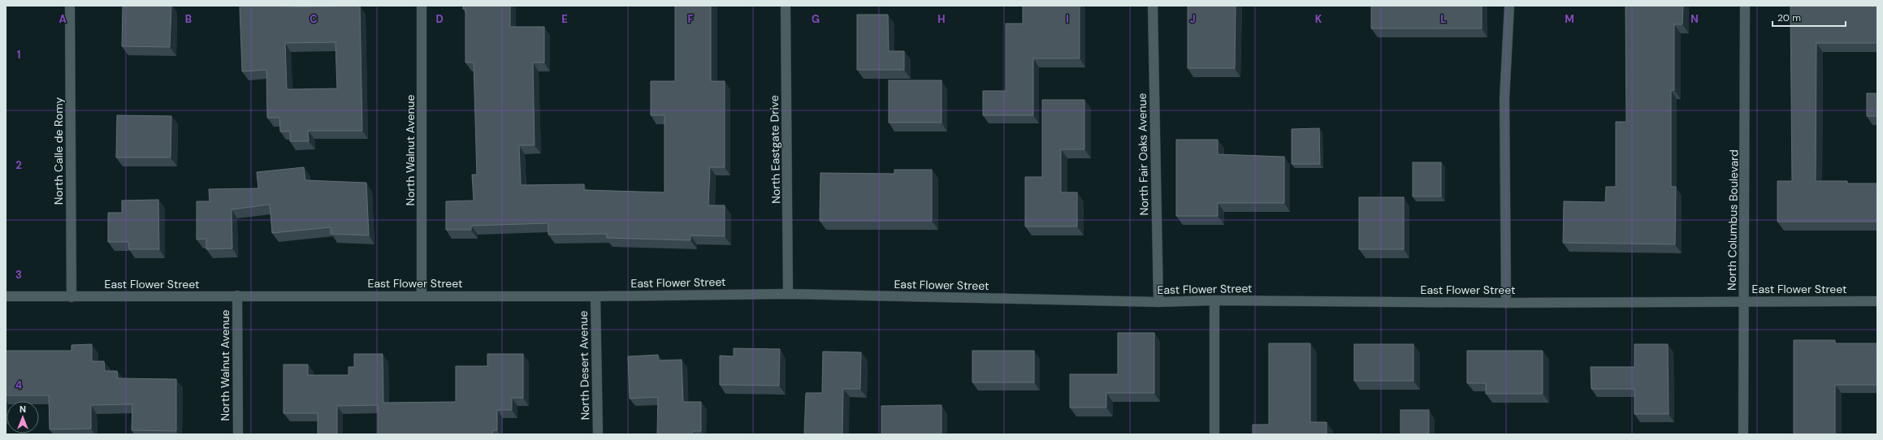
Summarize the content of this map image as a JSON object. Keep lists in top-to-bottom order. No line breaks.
{"streets":{"street":["North Eastgate Drive","North Walnut Avenue","North Calle de Romy","North Fair Oaks Avenue","North Columbus Boulevard","East Flower Street","North Desert Avenue"]},"crossings":[["North Eastgate Drive","East Flower Street"],["North Walnut Avenue","East Flower Street"],["North Calle de Romy","East Flower Street"],["North Fair Oaks Avenue","East Flower Street"],["North Columbus Boulevard","East Flower Street"],["East Flower Street","North Desert Avenue"]],"scale_bar":"20 m","north":"top","grid":{"columns":["A","B","C","D","E","F","G","H","I","J","K","L","M","N"],"rows":["1","2","3","4"]}}
